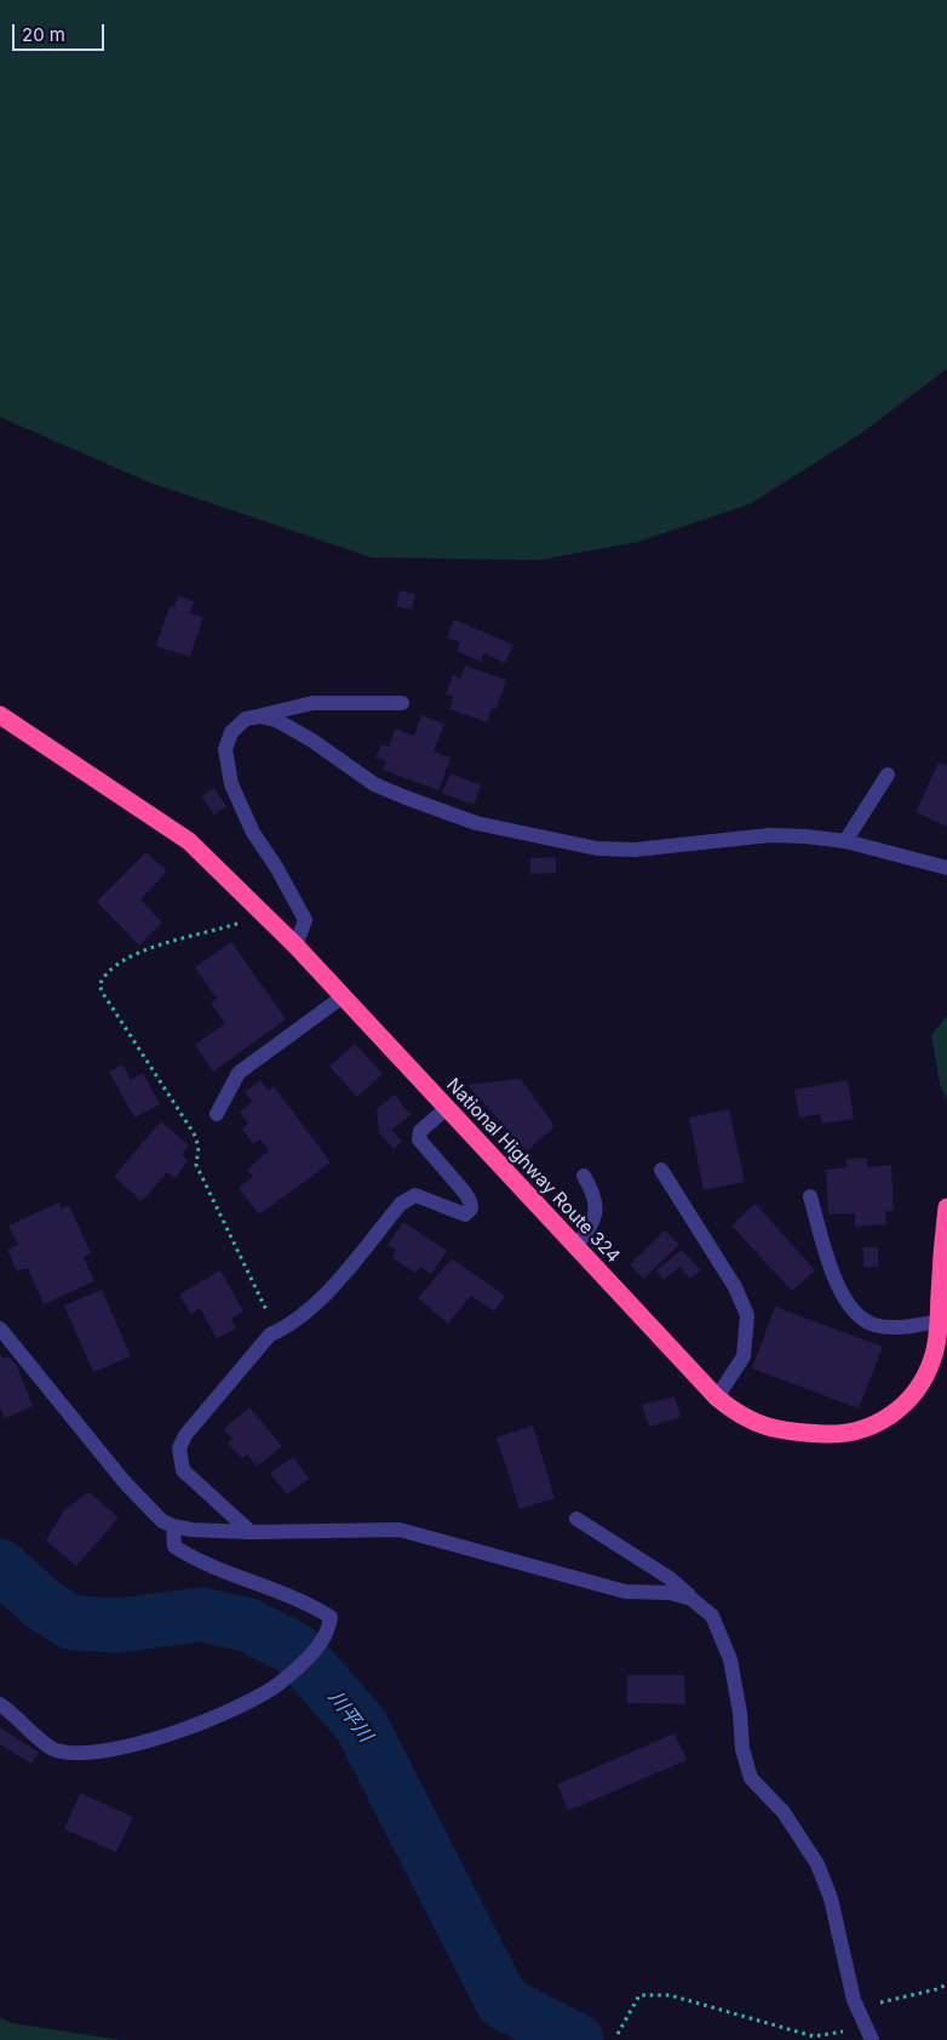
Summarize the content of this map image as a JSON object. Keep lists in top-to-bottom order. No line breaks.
{"streets":{"highway":["National Highway Route 324"]},"water":["川平川"],"scale_bar":"20 m"}
